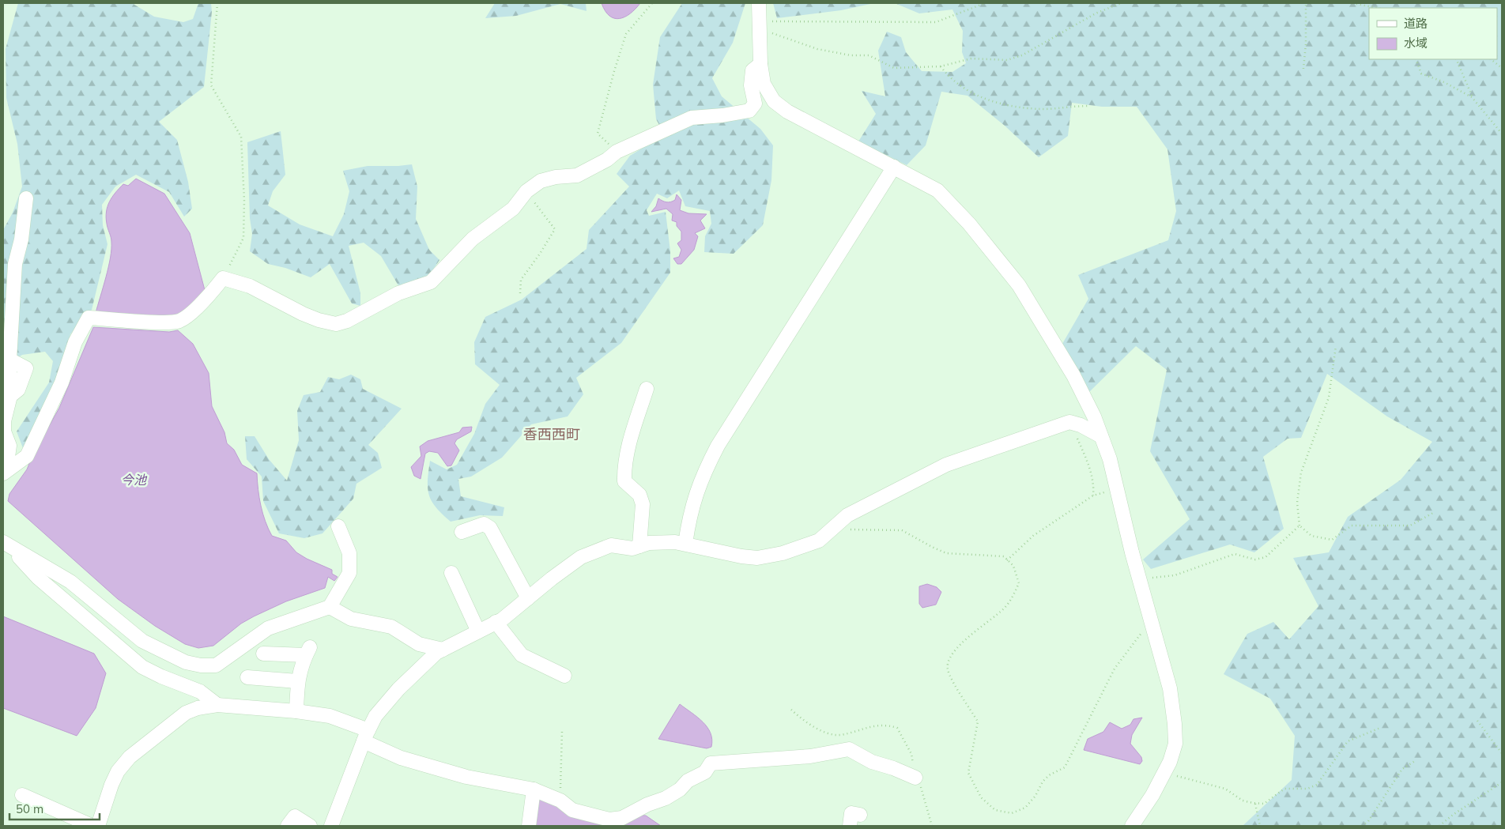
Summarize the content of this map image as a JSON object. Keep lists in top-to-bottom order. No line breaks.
{"districts":["香西西町"],"water":["今池"],"legend":["道路","水域"],"scale_bar":"50 m"}
